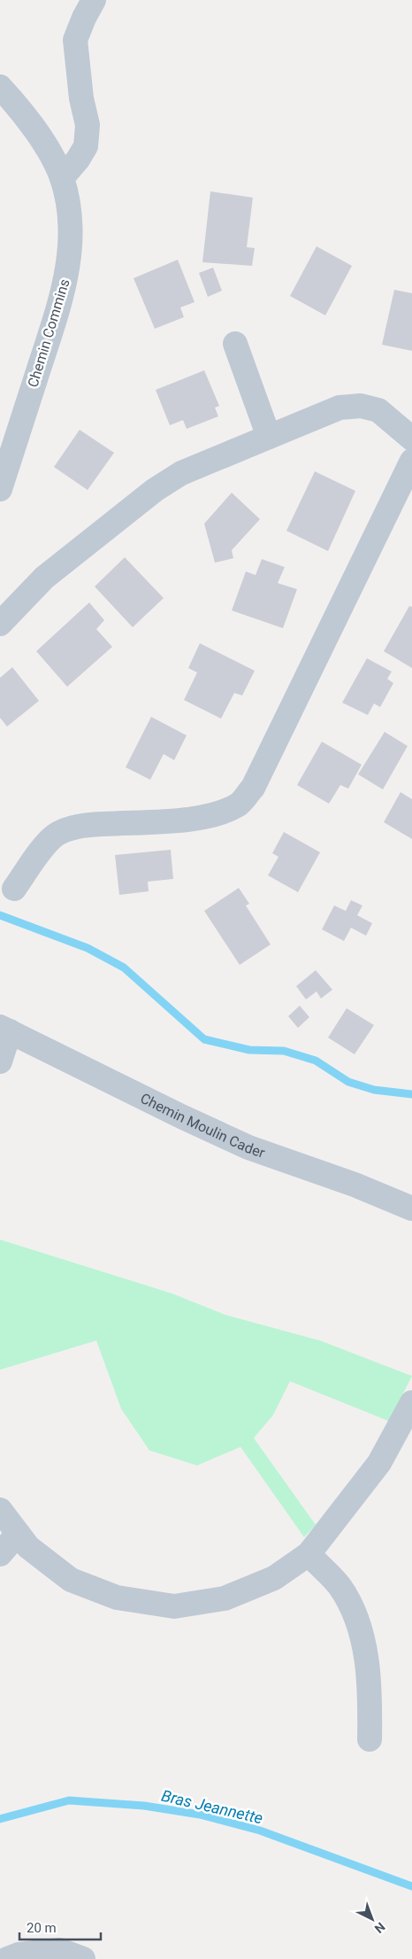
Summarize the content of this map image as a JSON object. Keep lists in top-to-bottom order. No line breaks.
{"streets":{"street":["Chemin Commins","Chemin Moulin Cader"]},"water":["Bras Jeannette"],"scale_bar":"20 m","north":"bottom right"}
